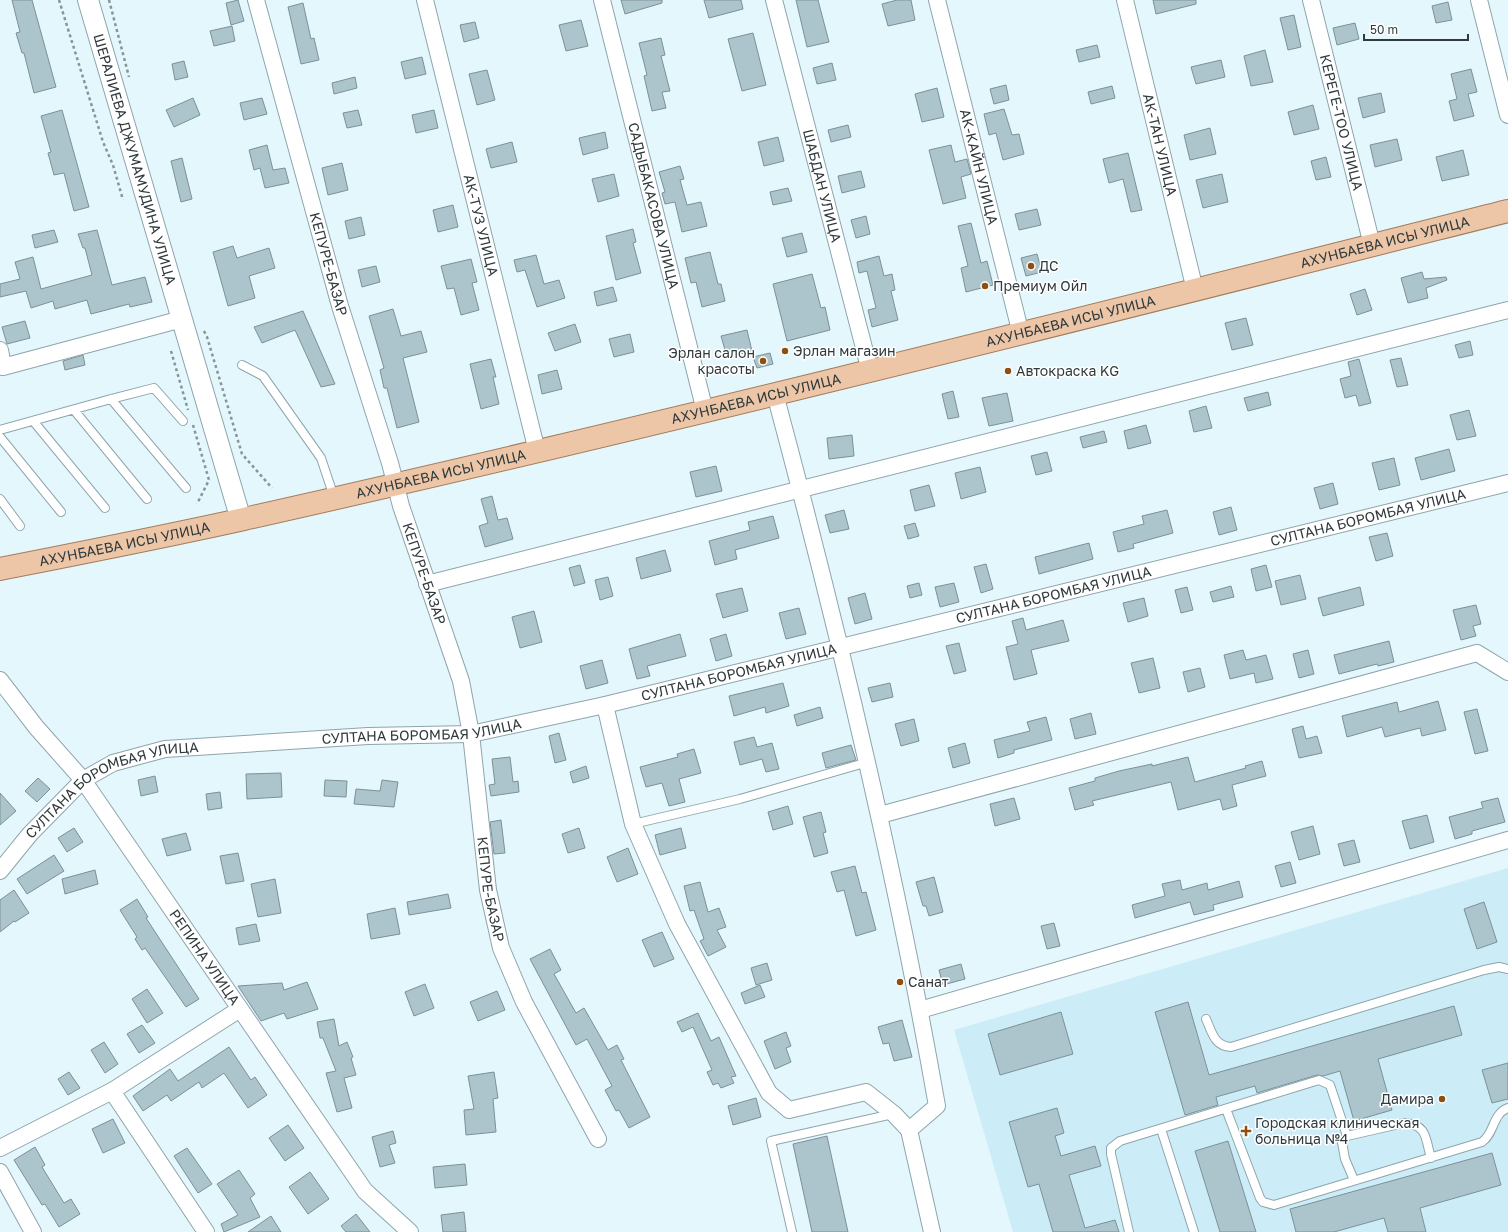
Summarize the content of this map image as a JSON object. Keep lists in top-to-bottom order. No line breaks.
{"streets":{"main road":["АХУНБАЕВА ИСЫ УЛИЦА"],"street":["КЕРЕГЕ-ТОО УЛИЦА","АК-ТАН УЛИЦА","ШЕРАЛИЕВА ДЖУМАМУДИНА УЛИЦА","АК-КАЙН УЛИЦА","ШАБДАН УЛИЦА","САДЫБАКАСОВА УЛИЦА","АК-ТУЗ УЛИЦА","КЕПУРЕ-БАЗАР","СУЛТАНА БОРОМБАЯ УЛИЦА","РЕПИНА УЛИЦА"]},"crossings":[["КЕРЕГЕ-ТОО УЛИЦА","АХУНБАЕВА ИСЫ УЛИЦА"],["АК-ТАН УЛИЦА","АХУНБАЕВА ИСЫ УЛИЦА"],["ШЕРАЛИЕВА ДЖУМАМУДИНА УЛИЦА","АХУНБАЕВА ИСЫ УЛИЦА"],["АК-КАЙН УЛИЦА","АХУНБАЕВА ИСЫ УЛИЦА"],["ШАБДАН УЛИЦА","АХУНБАЕВА ИСЫ УЛИЦА"],["САДЫБАКАСОВА УЛИЦА","АХУНБАЕВА ИСЫ УЛИЦА"],["АК-ТУЗ УЛИЦА","АХУНБАЕВА ИСЫ УЛИЦА"],["АХУНБАЕВА ИСЫ УЛИЦА","КЕПУРЕ-БАЗАР"],["КЕПУРЕ-БАЗАР","СУЛТАНА БОРОМБАЯ УЛИЦА"],["СУЛТАНА БОРОМБАЯ УЛИЦА","РЕПИНА УЛИЦА"]],"places":{"other":["ДС","Премиум Ойл","Эрлан магазин","Эрлан салон красоты","Автокраска KG","Санат","Дамира"],"health":["Городская клиническая больница №4"]},"scale_bar":"50 m"}
